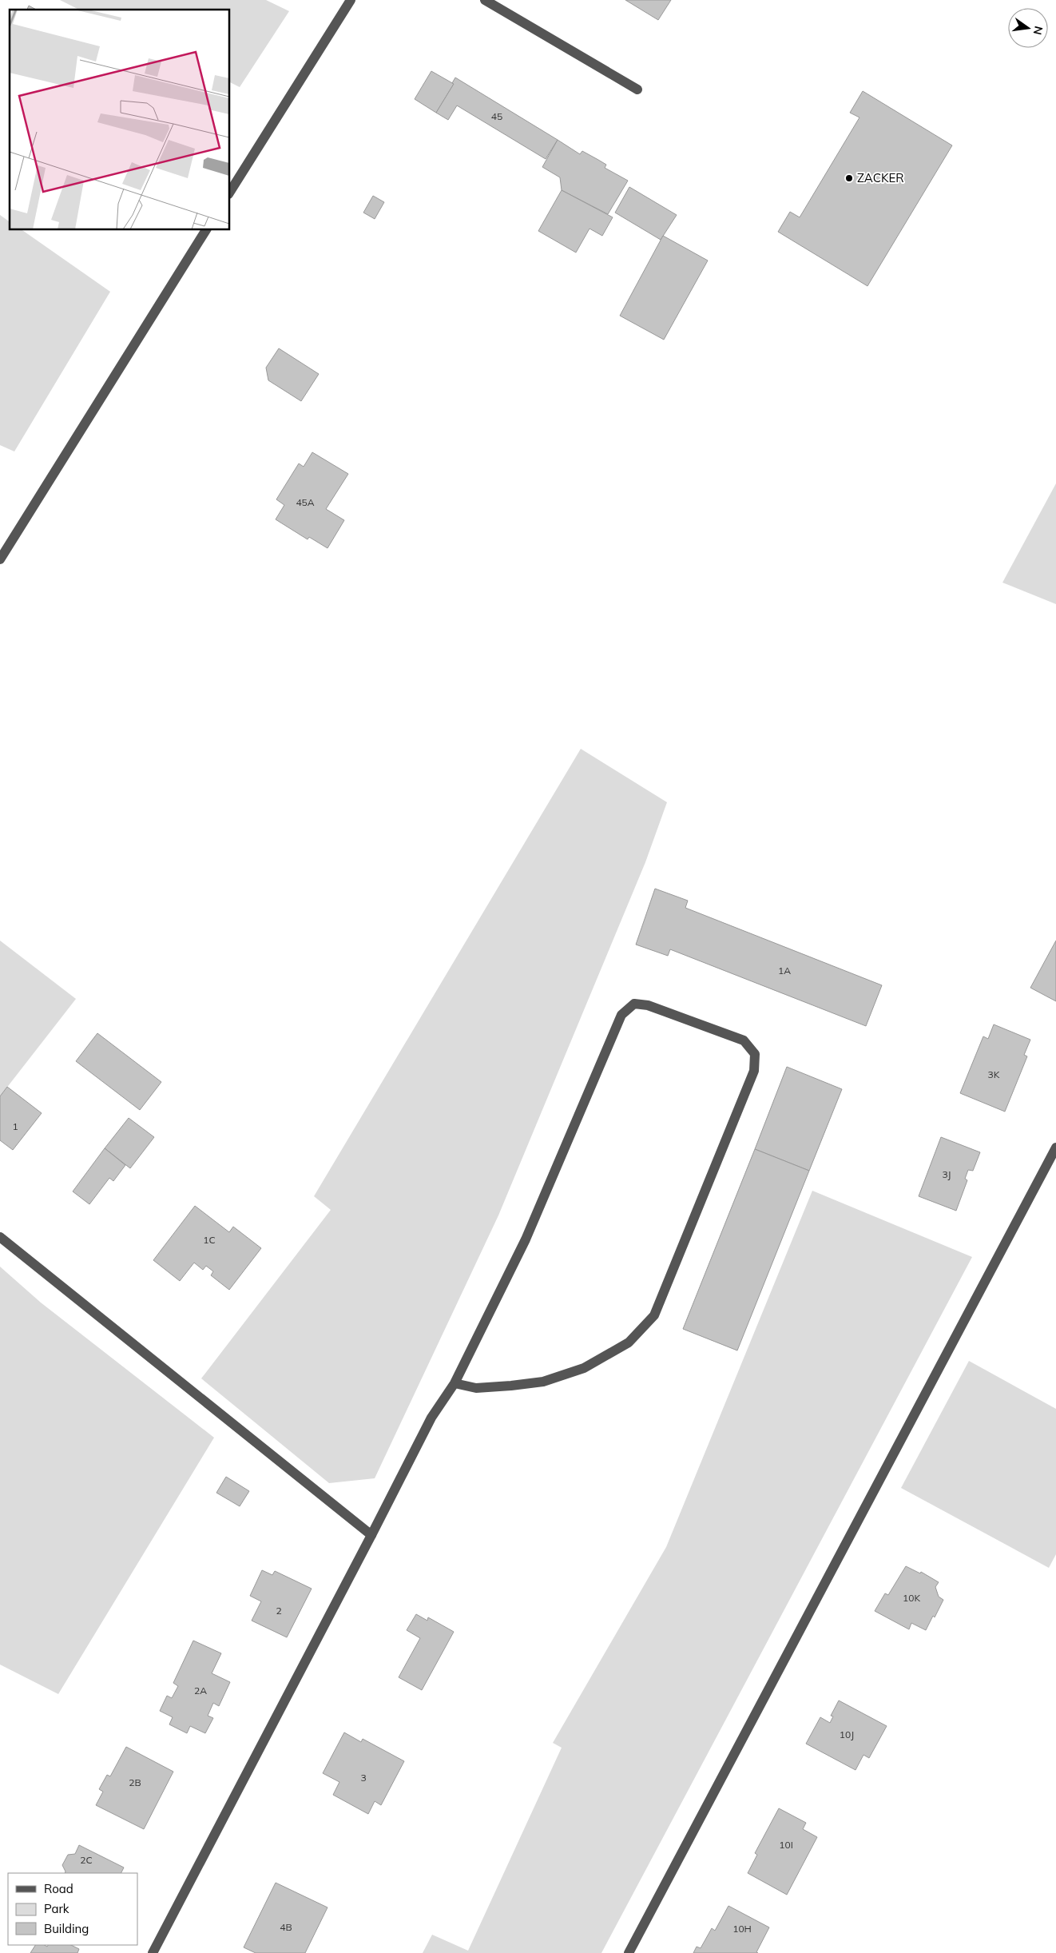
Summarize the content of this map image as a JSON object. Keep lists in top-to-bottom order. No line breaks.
{"places":["ZACKER"],"house_numbers":["45","45A","1A","3K","1","3J","1C","10K","2","2A","10J","3","2B","10I","2C","4B","10H"],"legend":["Road","Park","Building"],"north":"right"}
